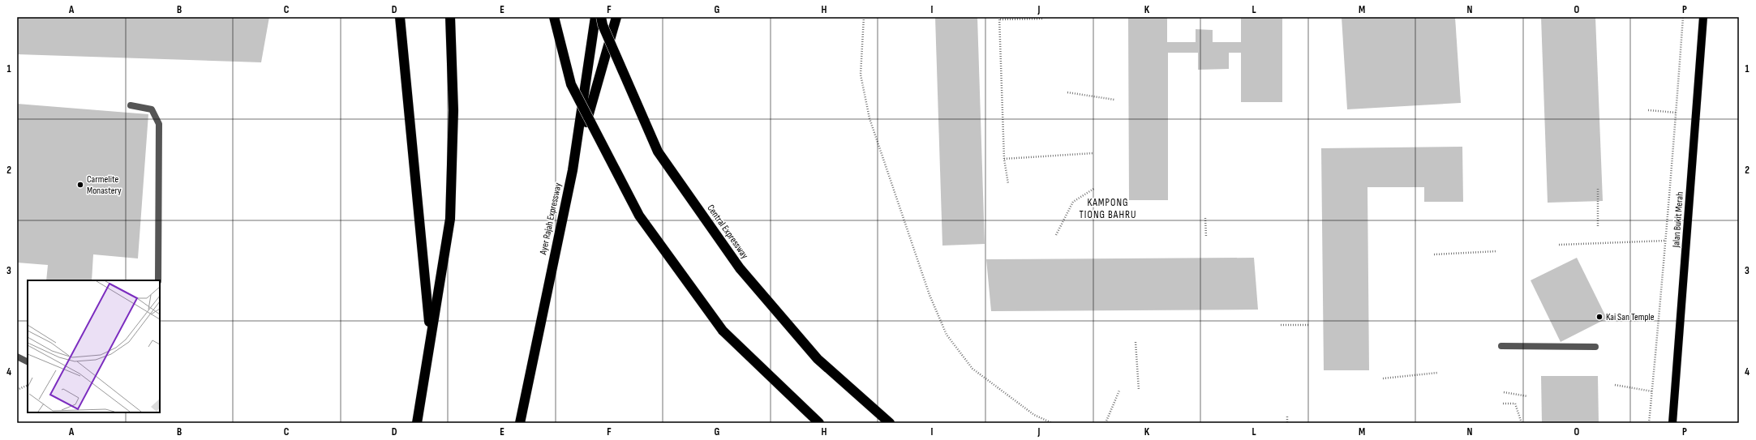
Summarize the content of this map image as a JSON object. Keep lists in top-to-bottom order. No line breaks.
{"streets":{"highway":["Ayer Rajah Expressway","Central Expressway"],"main road":["Jalan Bukit Merah"]},"districts":["KAMPONG TIONG BAHRU"],"places":["Carmelite Monastery","Kai San Temple"],"grid":{"columns":["A","B","C","D","E","F","G","H","I","J","K","L","M","N","O","P"],"rows":["1","2","3","4"]}}
